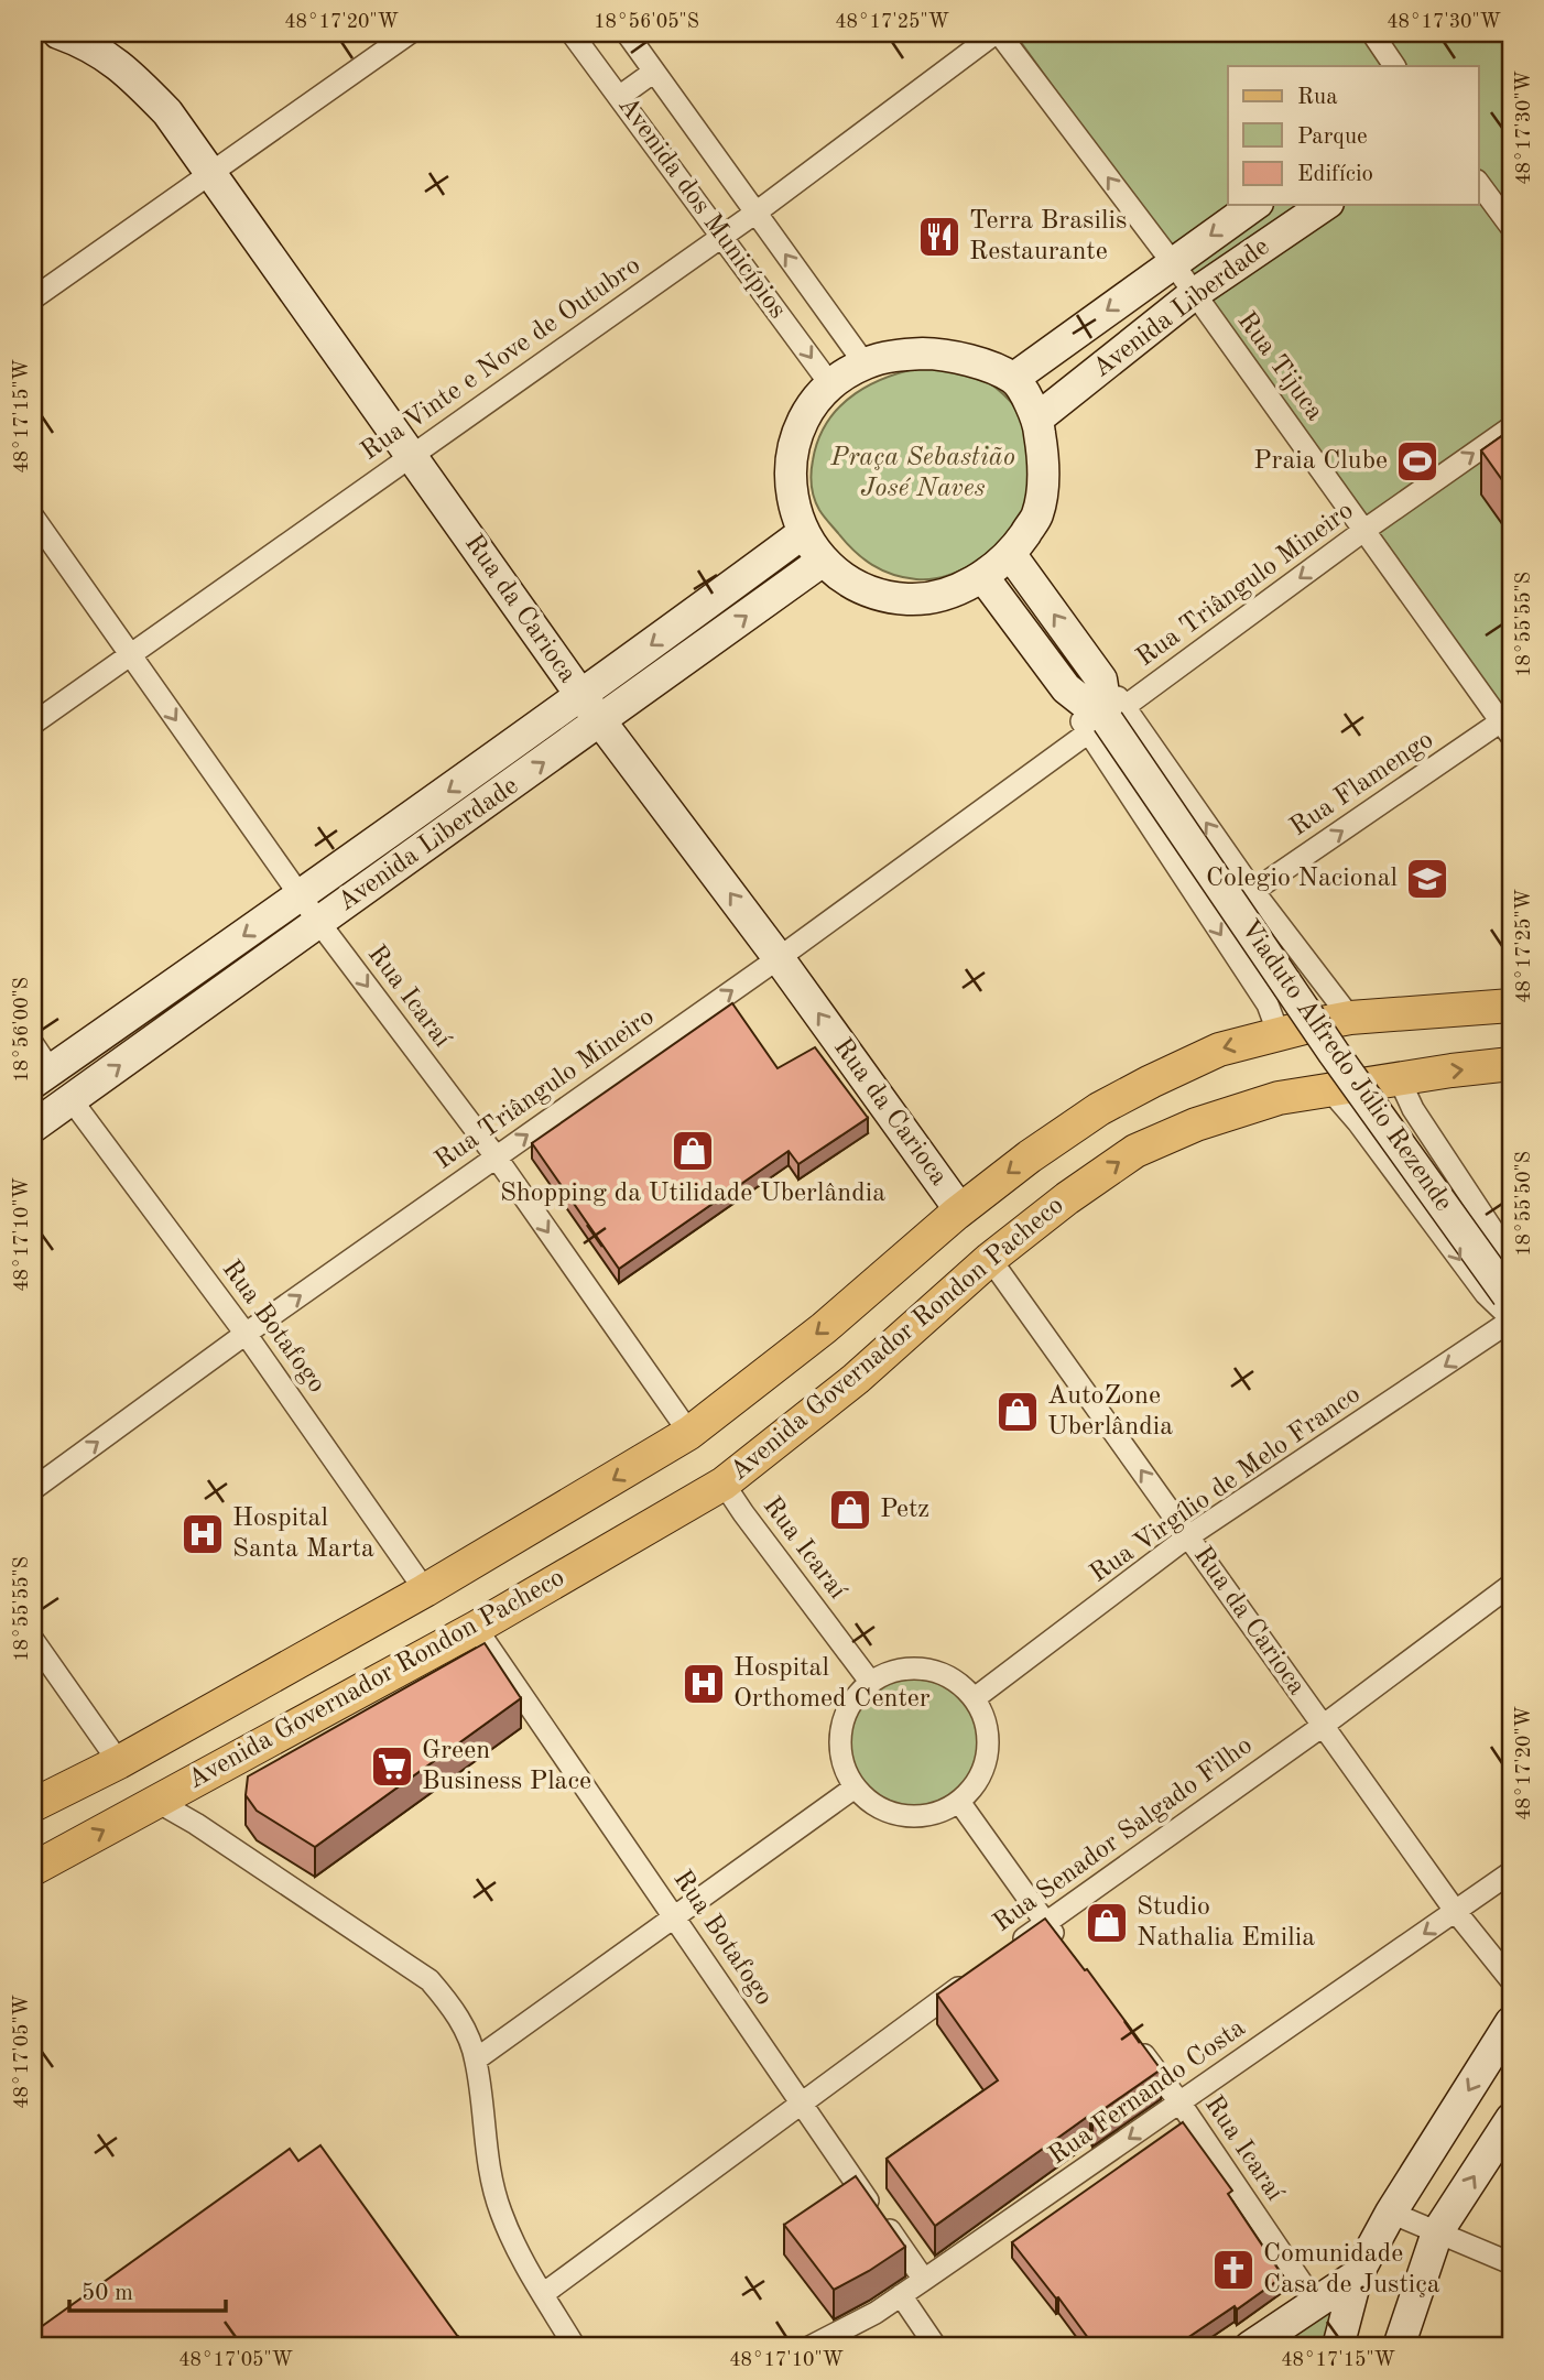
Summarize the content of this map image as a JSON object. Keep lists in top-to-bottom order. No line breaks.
{"streets":{"main road":["Avenida Governador Rondon Pacheco"],"street":["Avenida dos Municípios","Avenida Liberdade","Rua Vinte e Nove de Outubro","Rua Tijuca","Rua Triângulo Mineiro","Rua da Carioca","Rua Flamengo","Rua Icaraí","Viaduto Alfredo Júlio Rezende","Rua Botafogo","Rua Virgílio de Melo Franco","Rua Senador Salgado Filho","Rua Fernando Costa"]},"crossings":[["Avenida dos Municípios","Avenida Liberdade"],["Avenida dos Municípios","Rua Vinte e Nove de Outubro"],["Avenida Liberdade","Rua Tijuca"],["Avenida Liberdade","Rua da Carioca"],["Avenida Liberdade","Rua Icaraí"],["Avenida Liberdade","Rua Botafogo"],["Rua Vinte e Nove de Outubro","Rua Tijuca"],["Rua Vinte e Nove de Outubro","Rua da Carioca"],["Rua Vinte e Nove de Outubro","Rua Icaraí"],["Rua Tijuca","Rua Triângulo Mineiro"],["Rua Tijuca","Rua Flamengo"],["Rua Triângulo Mineiro","Rua da Carioca"],["Rua Triângulo Mineiro","Rua Icaraí"],["Rua Triângulo Mineiro","Viaduto Alfredo Júlio Rezende"],["Rua Triângulo Mineiro","Rua Botafogo"],["Rua da Carioca","Avenida Governador Rondon Pacheco"],["Rua da Carioca","Rua Virgílio de Melo Franco"],["Rua da Carioca","Rua Senador Salgado Filho"],["Rua da Carioca","Rua Fernando Costa"],["Rua Icaraí","Avenida Governador Rondon Pacheco"],["Rua Icaraí","Rua Virgílio de Melo Franco"],["Rua Icaraí","Rua Fernando Costa"],["Viaduto Alfredo Júlio Rezende","Rua Virgílio de Melo Franco"],["Rua Botafogo","Avenida Governador Rondon Pacheco"],["Rua Botafogo","Rua Fernando Costa"]],"one_way":["Rua da Carioca","Rua Flamengo","Rua Icaraí","Rua Virgílio de Melo Franco","Rua Fernando Costa"],"parks":["Praça Sebastião José Naves"],"places":{"restaurant":["Terra Brasilis Restaurante"],"sports":["Praia Clube"],"school or university":["Colegio Nacional"],"shop":["Shopping da Utilidade Uberlândia","AutoZone Uberlândia","Petz","Studio Nathalia Emilia"],"hospital":["Hospital Santa Marta","Hospital Orthomed Center"],"supermarket":["Green Business Place"],"church":["Comunidade Casa de Justiça"]},"legend":["Rua","Parque","Edifício"],"scale_bar":"50 m","coordinates":["48°17'20\"W","18°56'05\"S","48°17'25\"W","48°17'30\"W","48°17'15\"W","18°55'55\"S","18°56'00\"S","18°55'50\"S","48°17'10\"W","48°17'05\"W"]}
